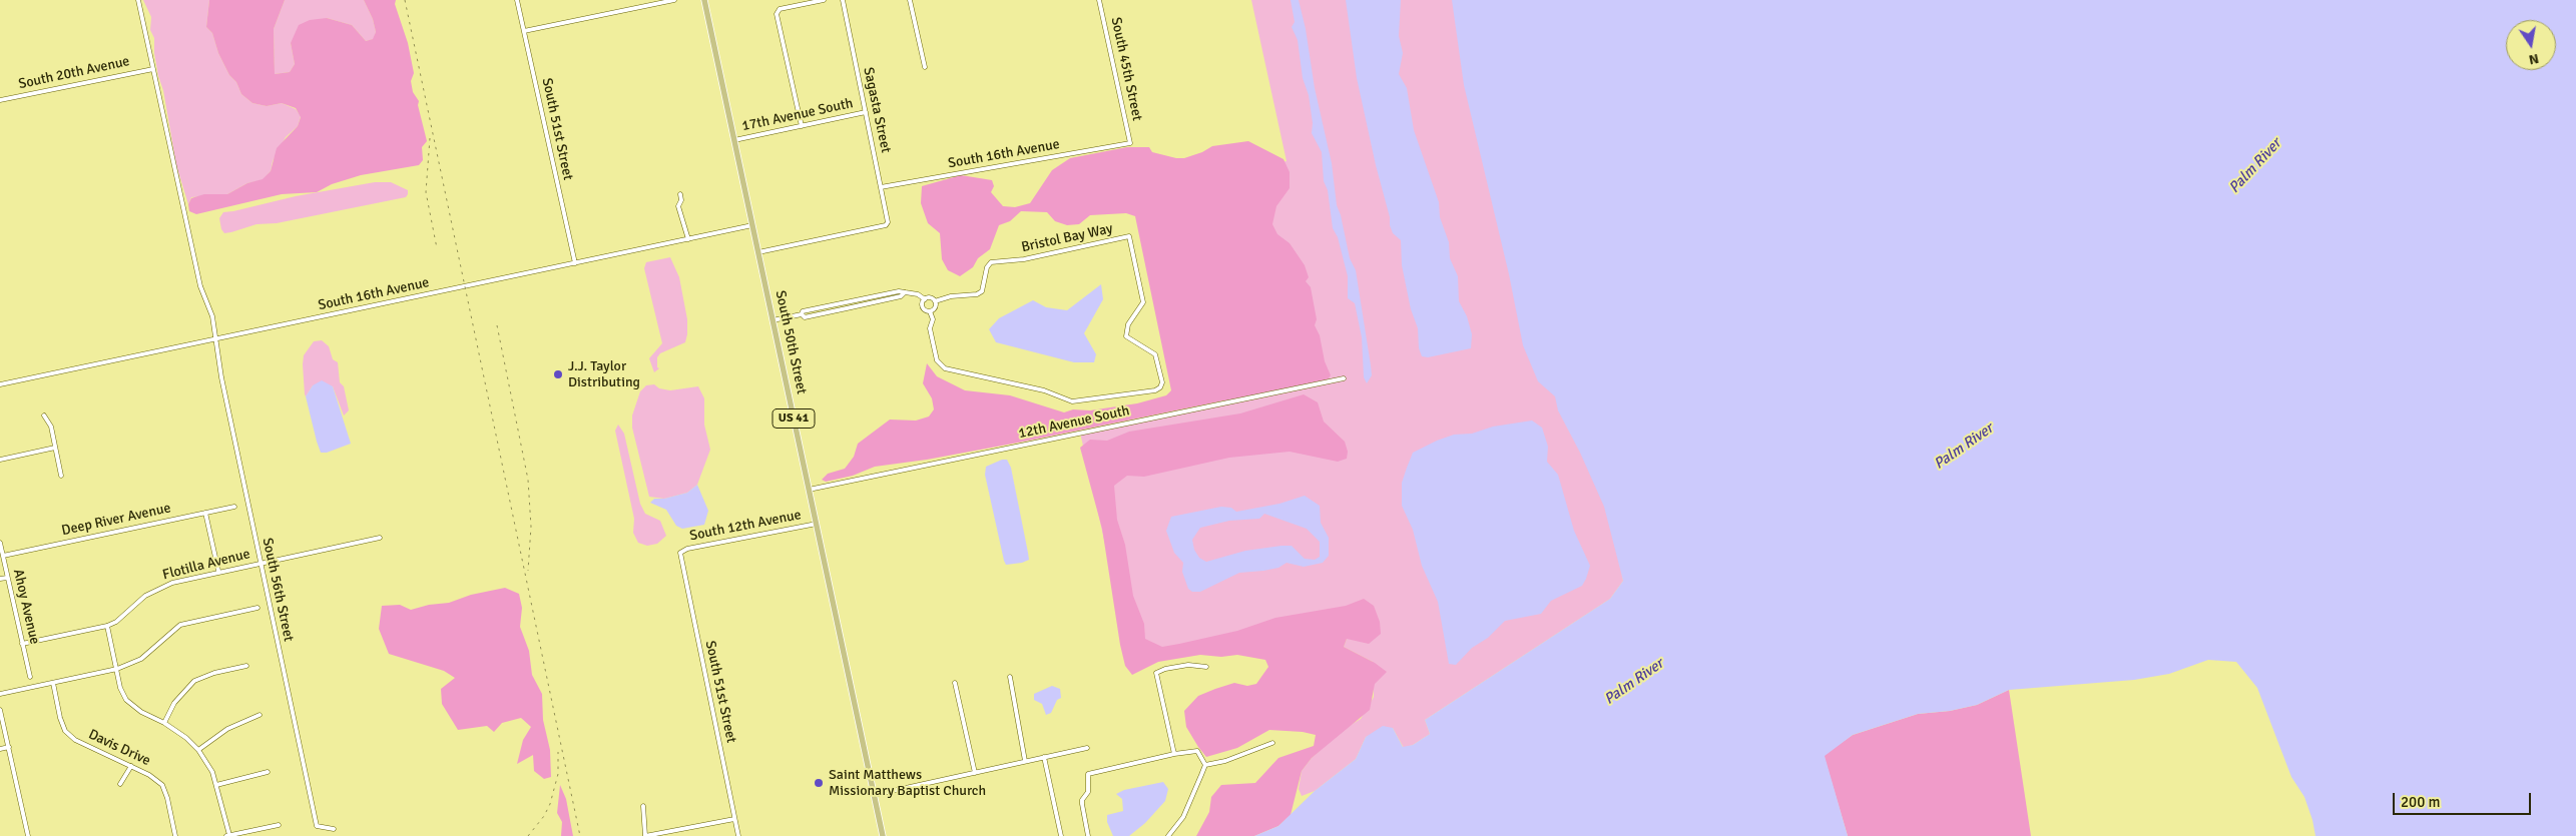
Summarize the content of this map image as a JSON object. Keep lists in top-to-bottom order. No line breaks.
{"streets":{"main road":["South 50th Street","US 41"],"street":["South 45th Street","South 20th Avenue","Sagasta Street","17th Avenue South","South 51st Street","South 16th Avenue","Bristol Bay Way","12th Avenue South","Deep River Avenue","South 12th Avenue","Flotilla Avenue","South 56th Street","Ahoy Avenue","Davis Drive"]},"crossings":[["South 45th Street","South 16th Avenue"],["South 20th Avenue","South 56th Street"],["Sagasta Street","17th Avenue South"],["Sagasta Street","South 16th Avenue"],["Sagasta Street","South 50th Street"],["17th Avenue South","South 50th Street"],["South 51st Street","South 16th Avenue"],["South 51st Street","South 12th Avenue"],["South 16th Avenue","South 50th Street"],["South 16th Avenue","South 56th Street"],["South 50th Street","12th Avenue South"],["South 50th Street","South 12th Avenue"],["Deep River Avenue","Ahoy Avenue"],["Flotilla Avenue","South 56th Street"],["Flotilla Avenue","Ahoy Avenue"]],"water":["Palm River"],"places":["J.J. Taylor Distributing","Saint Matthews Missionary Baptist Church"],"scale_bar":"200 m","north":"bottom"}
